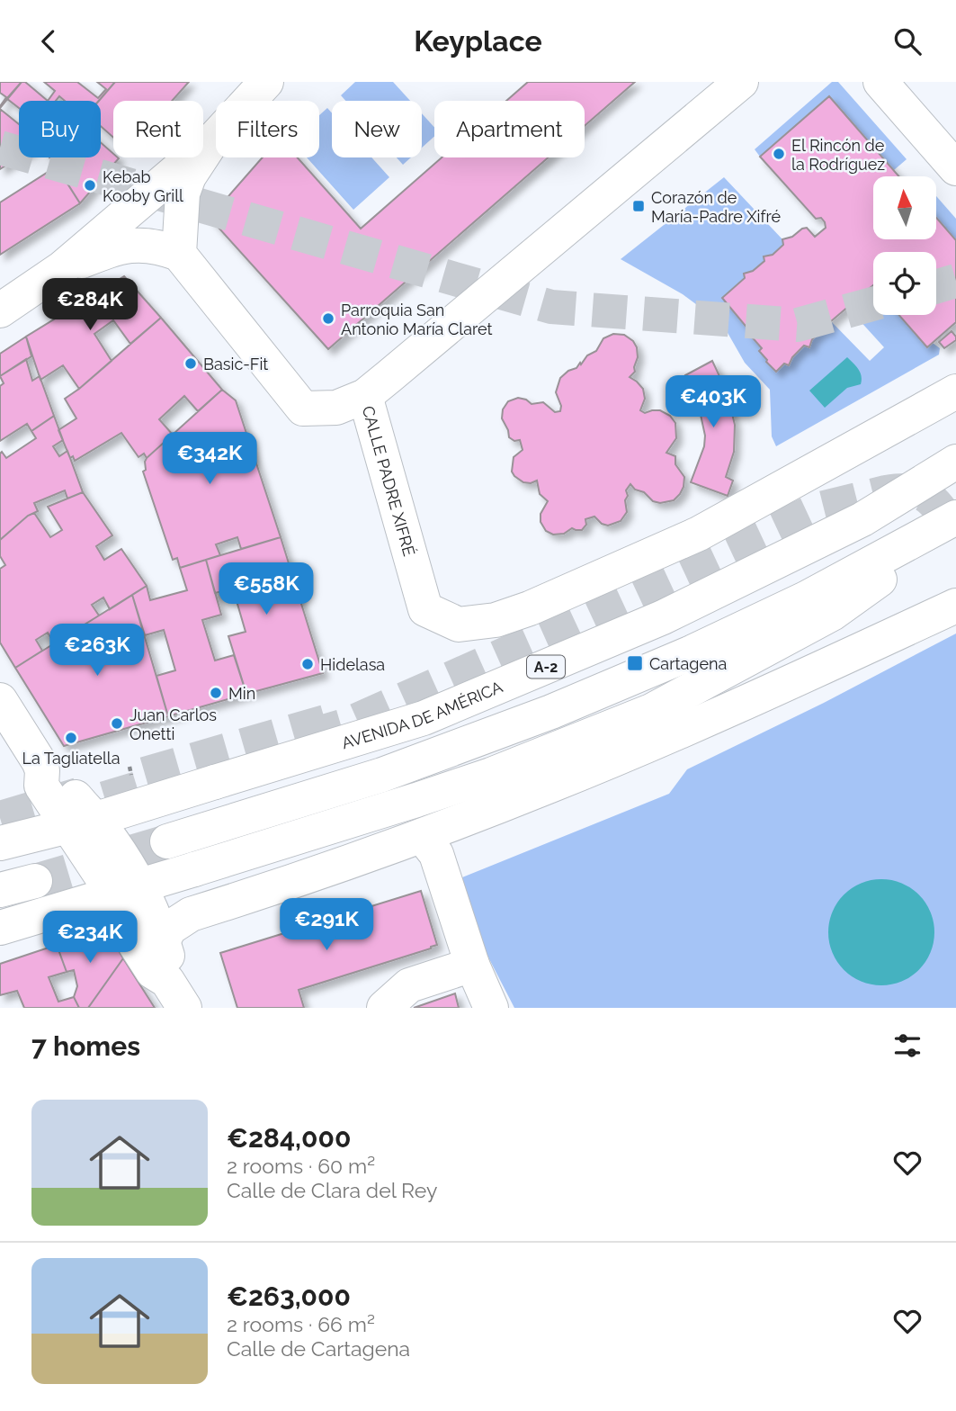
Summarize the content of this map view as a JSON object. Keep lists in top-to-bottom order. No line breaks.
{"streets":{"main road":["CALLE PADRE XIFRÉ","A-2","AVENIDA DE AMÉRICA"]},"places":{"other":["El Rincón de la Rodríguez","Kebab Kooby Grill","Parroquia San Antonio María Claret","Basic-Fit","Hidelasa","Min","Juan Carlos Onetti","La Tagliatella"],"transit":["Corazón de María-Padre Xifré","Cartagena"]},"north":"top","page":{"header":"Keyplace","chip":["Buy","Rent","Filters","New","Apartment"],"price":["€284K","€403K","€342K","€558K","€263K","€291K","€234K"],"heading":"7 homes","list":[{"name":"€284,000","note":"2 rooms · 60 m² · Calle de Clara del Rey"},{"name":"€263,000","note":"2 rooms · 66 m² · Calle de Cartagena"}]}}
